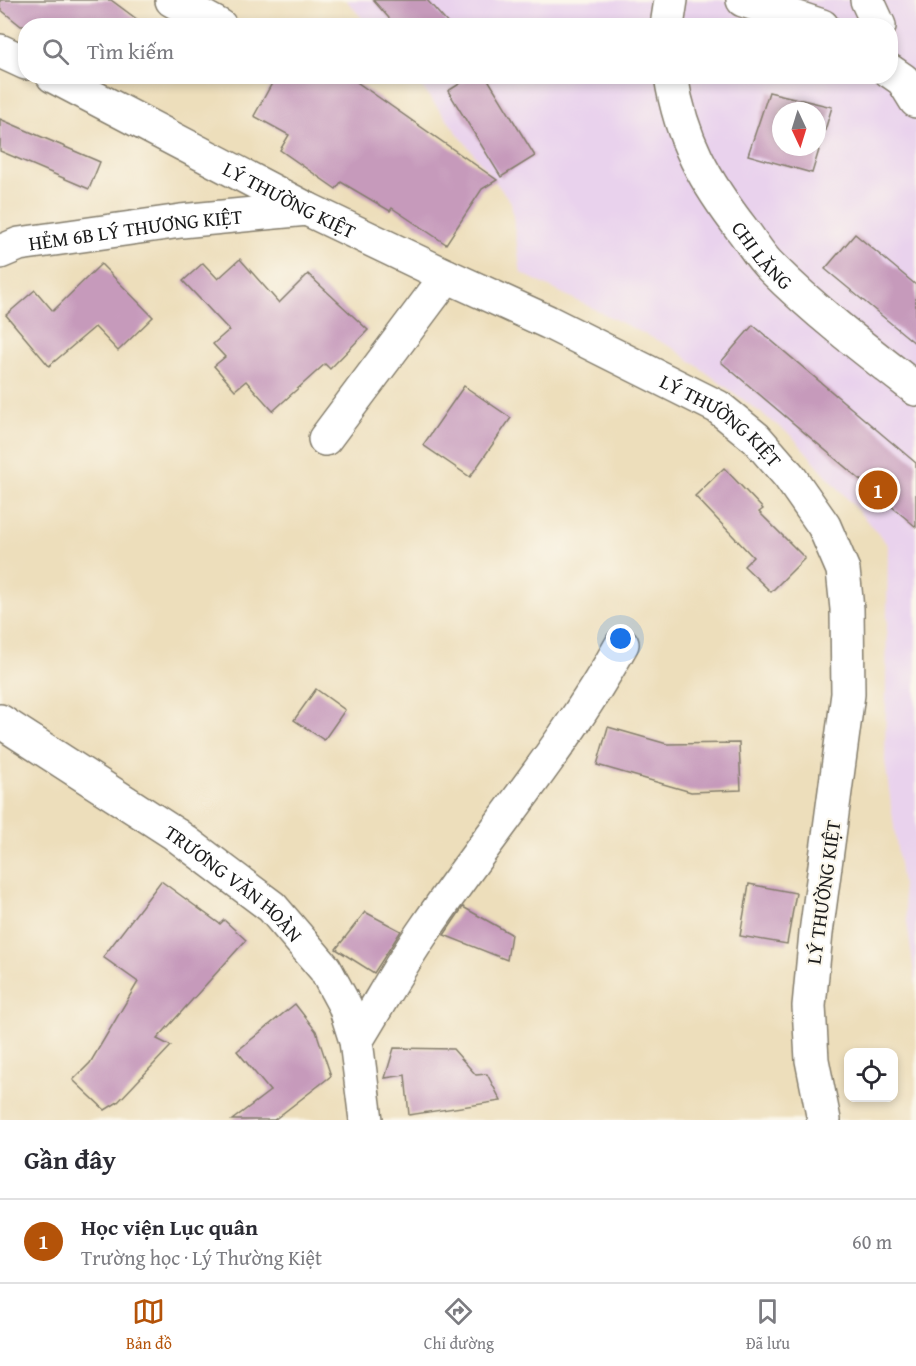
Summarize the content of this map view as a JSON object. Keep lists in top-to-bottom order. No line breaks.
{"streets":{"street":["LÝ THƯỜNG KIỆT","HẺM 6B LÝ THƯƠNG KIỆT","CHI LĂNG","TRƯƠNG VĂN HOÀN"]},"crossings":[["LÝ THƯỜNG KIỆT","HẺM 6B LÝ THƯƠNG KIỆT"]],"north":"bottom","page":{"search":"Tìm kiếm","pins":"1","heading":"Gần đây","list":[{"mark":"1","name":"Học viện Lục quân","note":"Trường học · Lý Thường Kiệt","value":"60 m"}],"nav":["Bản đồ","Chỉ đường","Đã lưu"]}}
